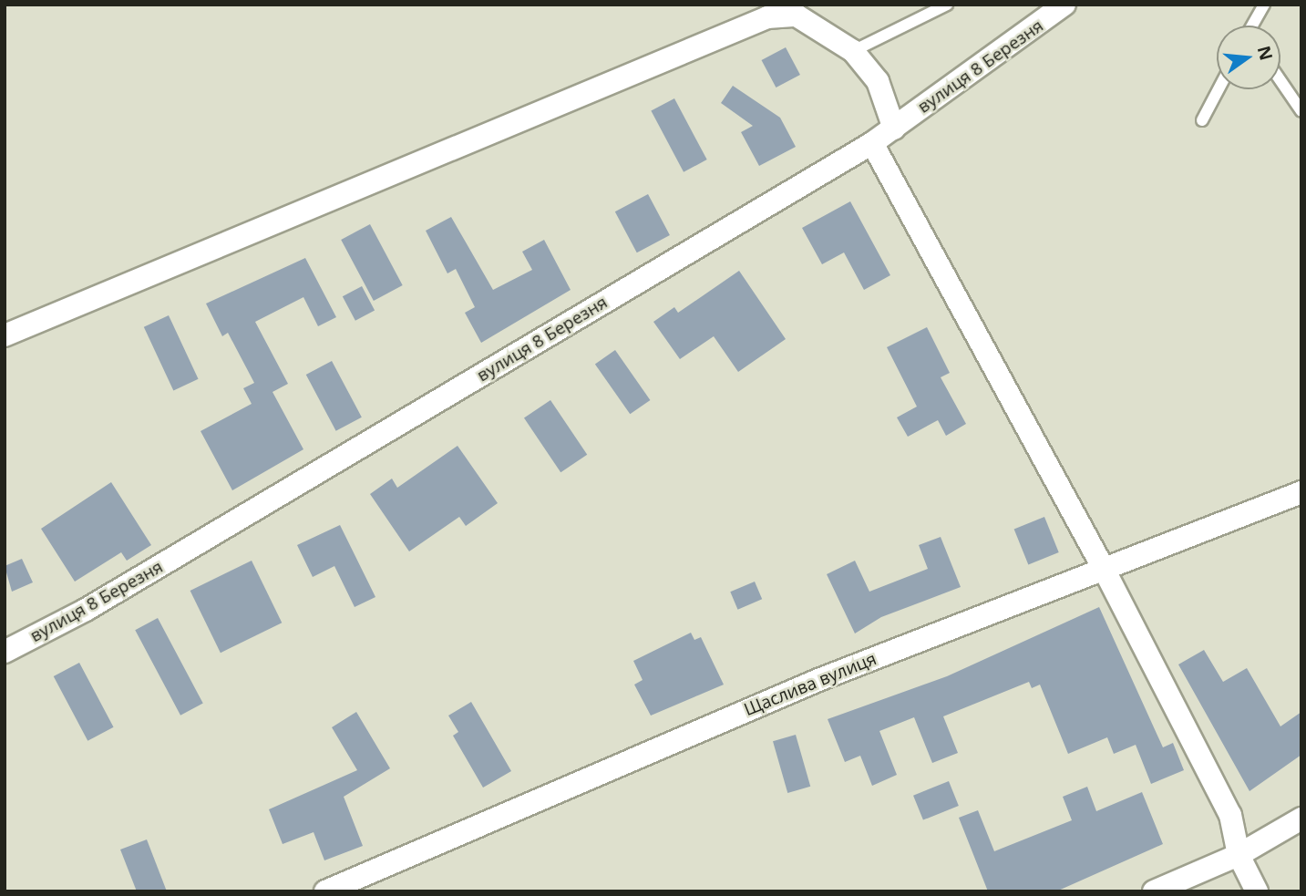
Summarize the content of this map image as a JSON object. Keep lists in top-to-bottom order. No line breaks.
{"streets":{"street":["вулиця 8 Березня","Щаслива вулиця"]},"north":"right"}
